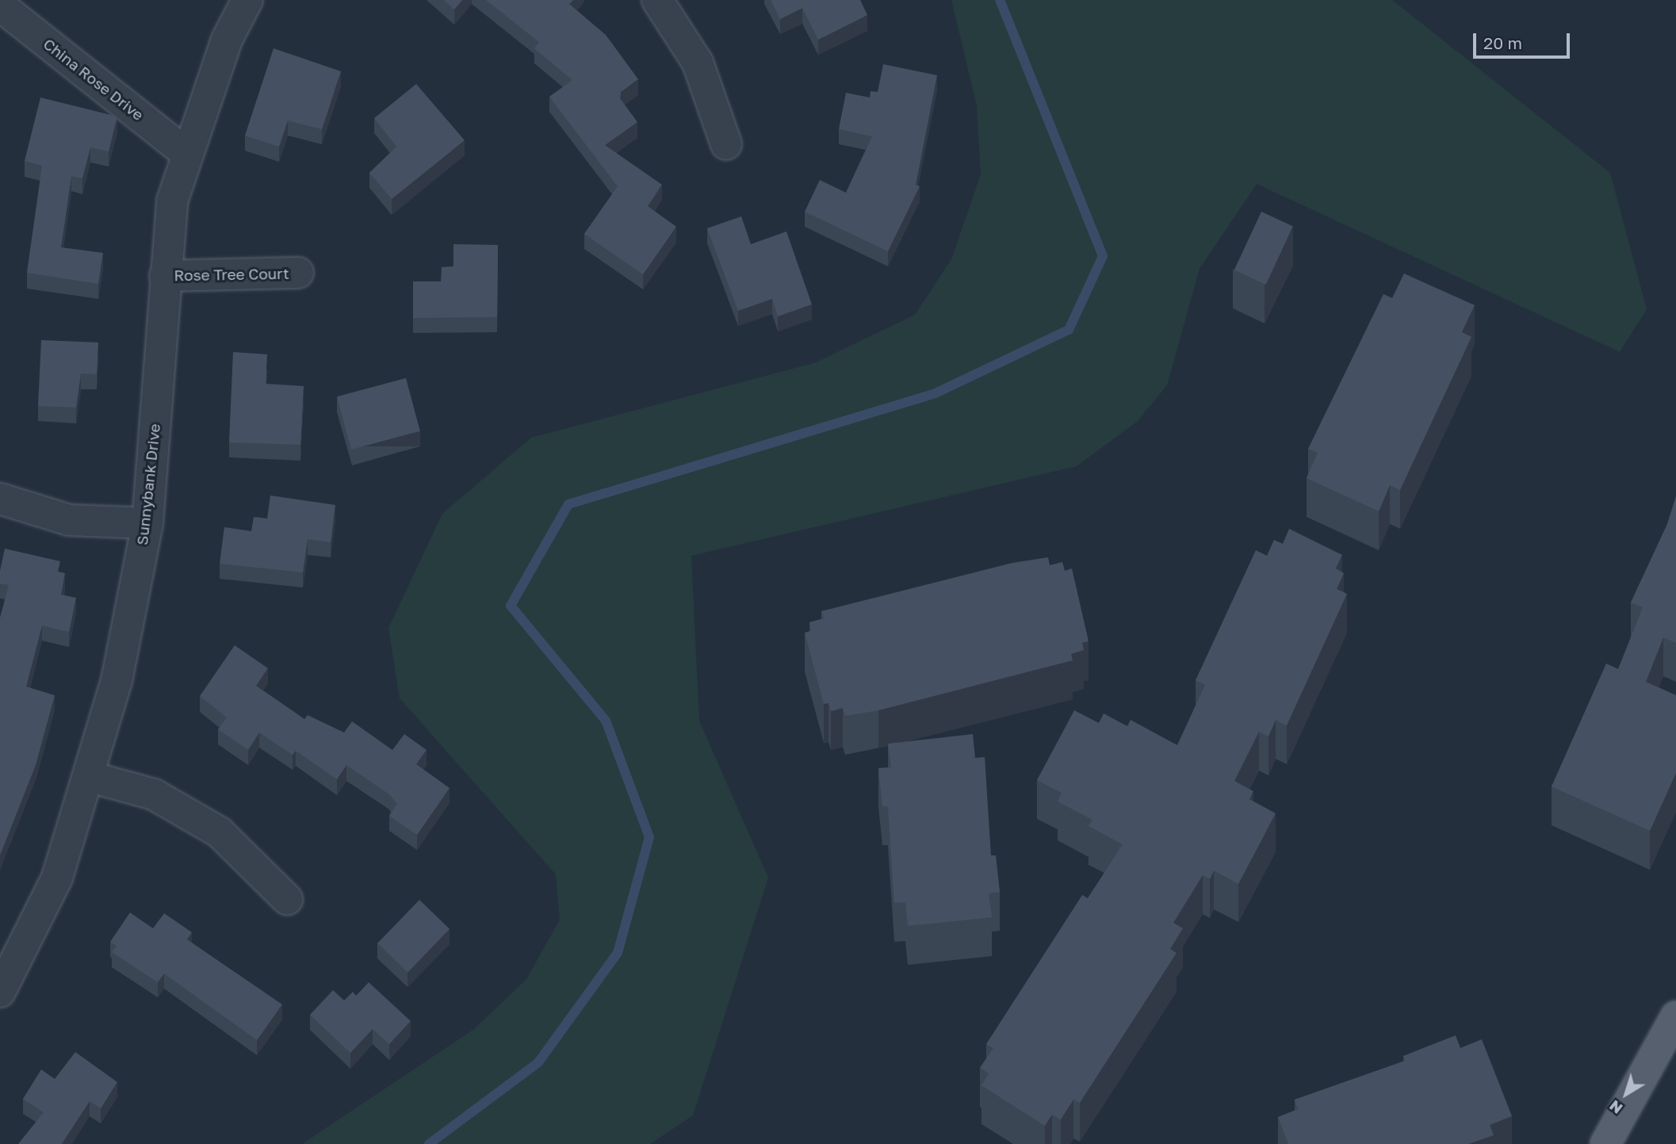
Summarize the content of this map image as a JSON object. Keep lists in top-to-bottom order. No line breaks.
{"streets":{"street":["China Rose Drive","Rose Tree Court","Sunnybank Drive"]},"crossings":[["China Rose Drive","Sunnybank Drive"],["Rose Tree Court","Sunnybank Drive"]],"scale_bar":"20 m","north":"bottom left"}
